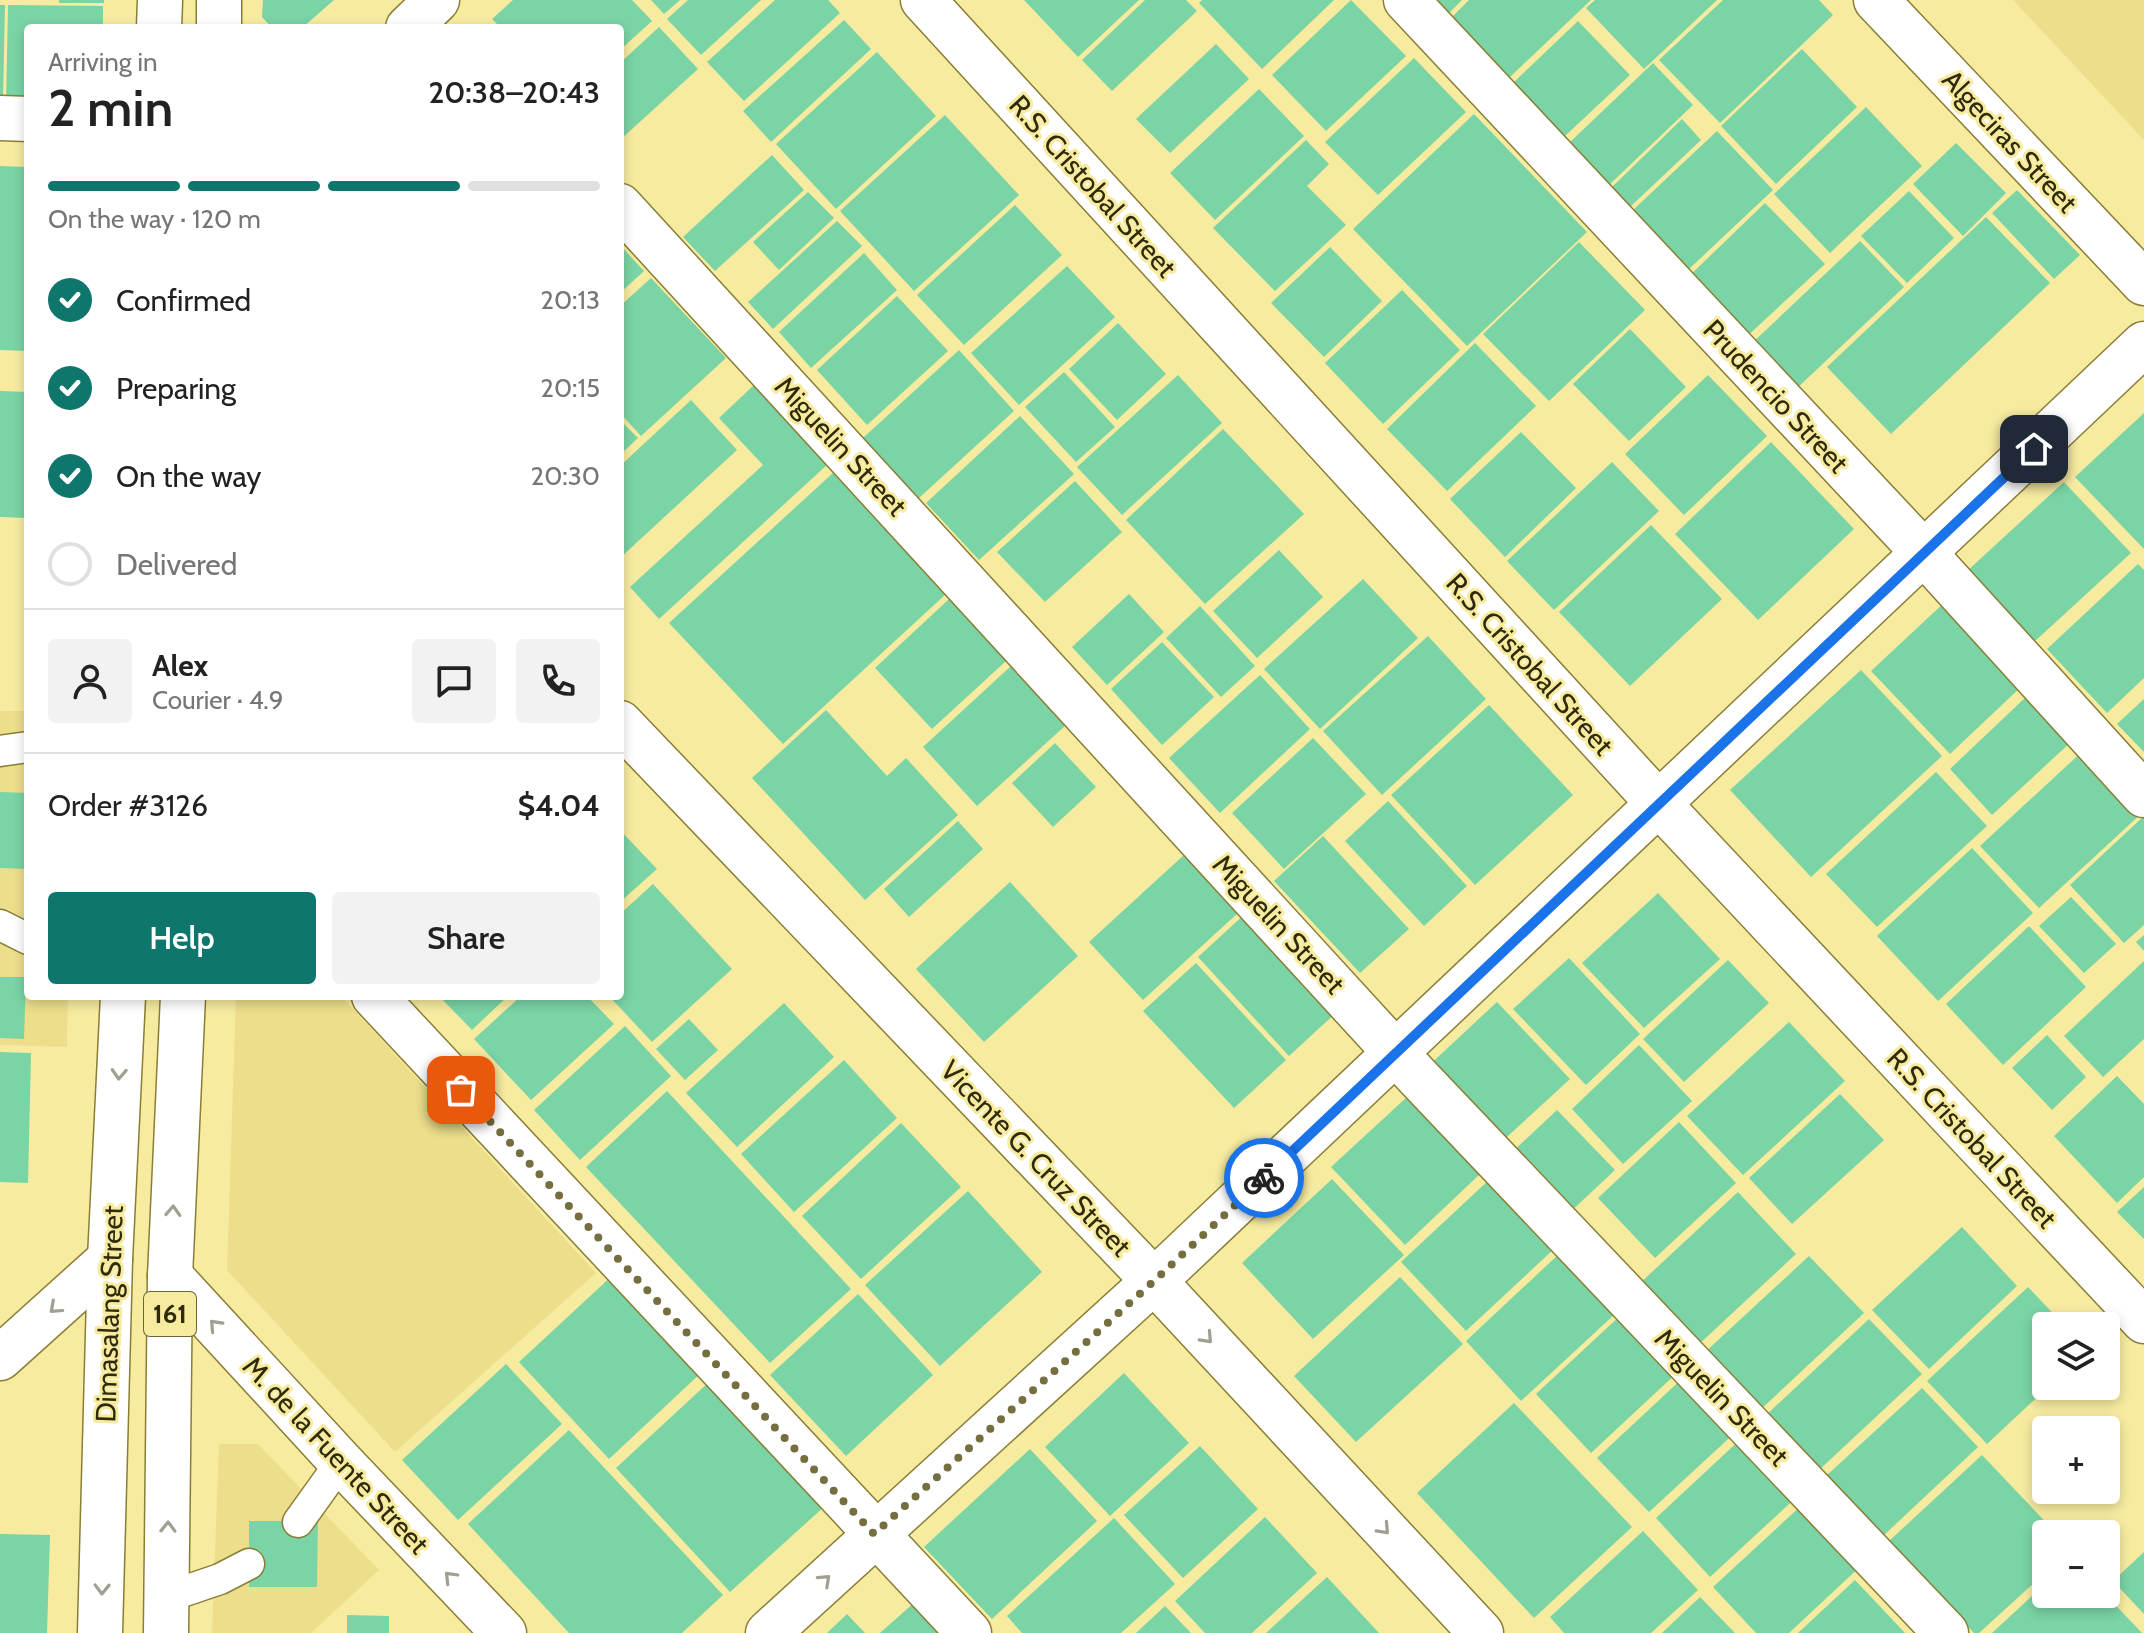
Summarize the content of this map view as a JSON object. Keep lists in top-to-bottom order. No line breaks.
{"streets":{"street":["Algeciras Street","R.S. Cristobal Street","Prudencio Street","Miguelin Street","Vicente G. Cruz Street","Dimasalang Street","161","M. de la Fuente Street"]},"crossings":[["161","M. de la Fuente Street"]],"one_way":["Vicente G. Cruz Street"],"page":{"heading":["2 min","Arriving in","20:38–20:43"],"panel":["Alex","Courier · 4.9","Order #3126","$4.04"],"bar":"On the way · 120 m","list":[["Confirmed","20:13"],["Preparing","20:15"],["On the way","20:30"],"Delivered"],"buttons":["Help","Share"],"map_buttons":["+","−"]}}
